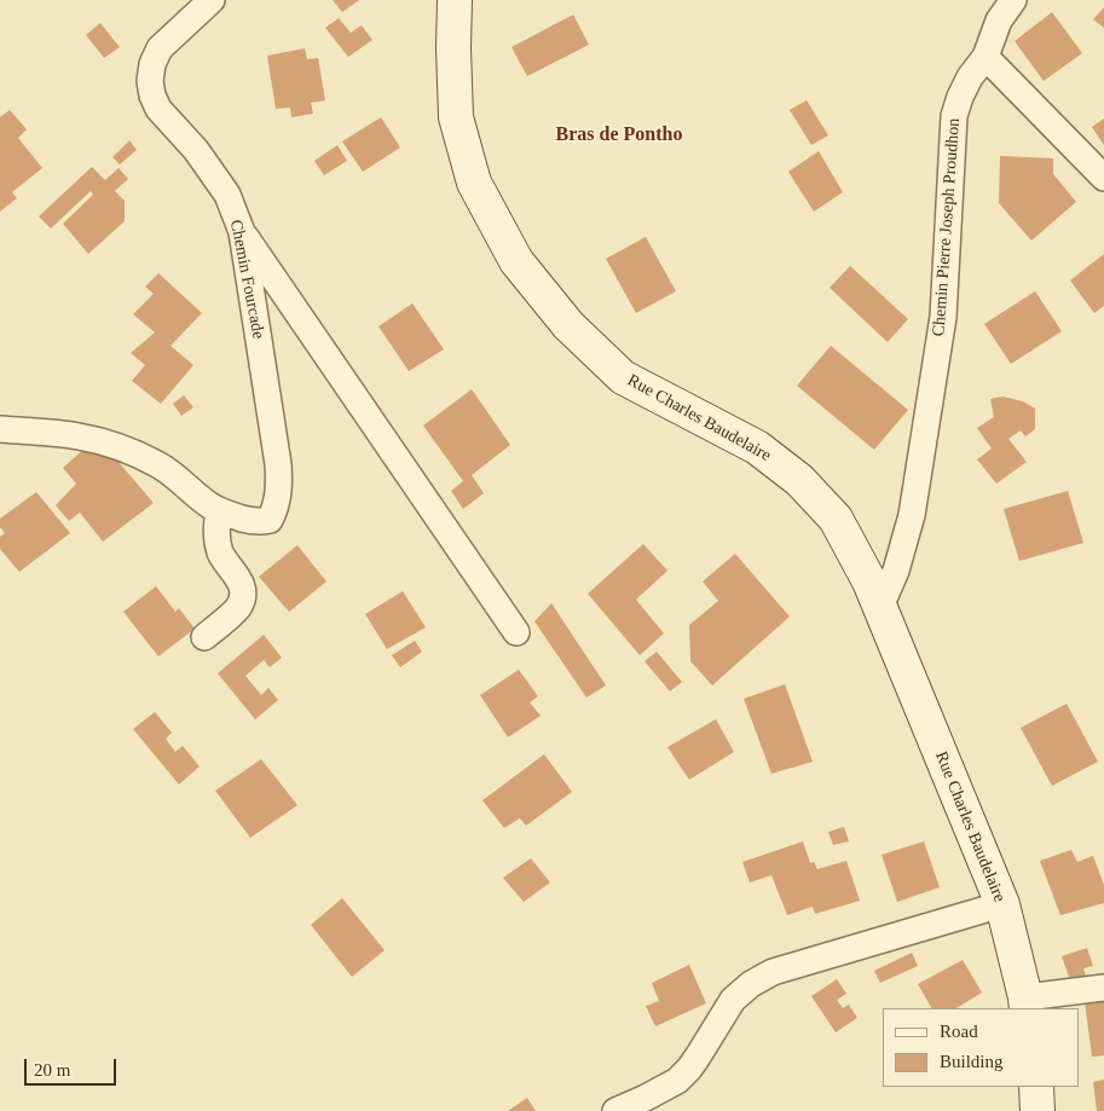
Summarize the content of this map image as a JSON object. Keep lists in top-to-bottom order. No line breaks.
{"streets":{"main road":["Rue Charles Baudelaire"],"street":["Chemin Pierre Joseph Proudhon","Chemin Fourcade"]},"crossings":[["Chemin Pierre Joseph Proudhon","Rue Charles Baudelaire"]],"districts":["Bras de Pontho"],"legend":["Road","Building"],"scale_bar":"20 m"}
